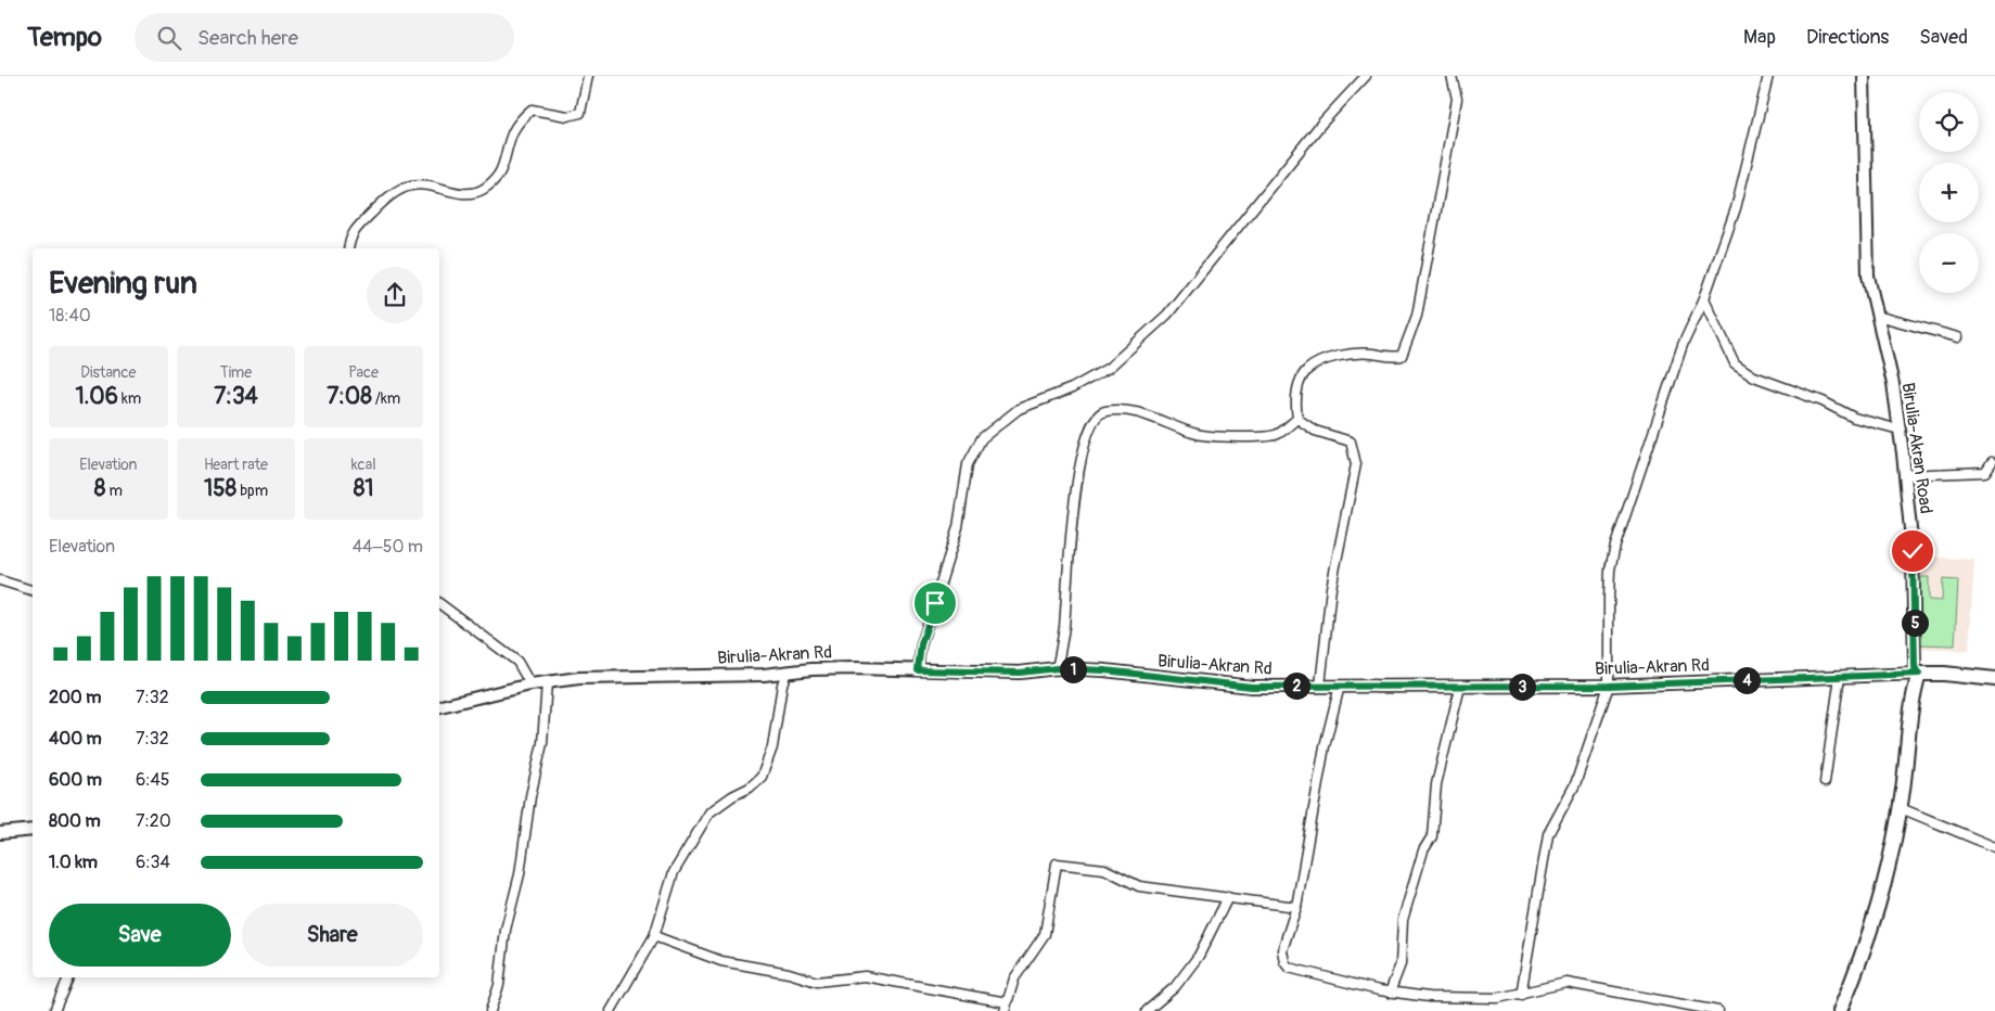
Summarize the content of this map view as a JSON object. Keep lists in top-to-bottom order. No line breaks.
{"streets":{"highway":["Birulia-Akran Road","Birulia-Akran Rd"]},"crossings":[["Birulia-Akran Road","Birulia-Akran Rd"]],"page":{"header":"Tempo","search":"Search here","nav":["Map","Directions","Saved"],"map_buttons":["+","−"],"heading":["Evening run","18:40"],"stats":[["Distance","1.06 km"],["Time","7:34"],["Pace","7:08 /km"],["Elevation","8 m"],["Heart rate","158 bpm"],["kcal","81"]],"chart":["Elevation","44–50 m"],"pins":["5","1","4","2","3"],"list":[{"name":"200 m","note":"7:32"},{"name":"400 m","note":"7:32"},{"name":"600 m","note":"6:45"},{"name":"800 m","note":"7:20"},{"name":"1.0 km","note":"6:34"}],"buttons":["Save","Share"]}}
